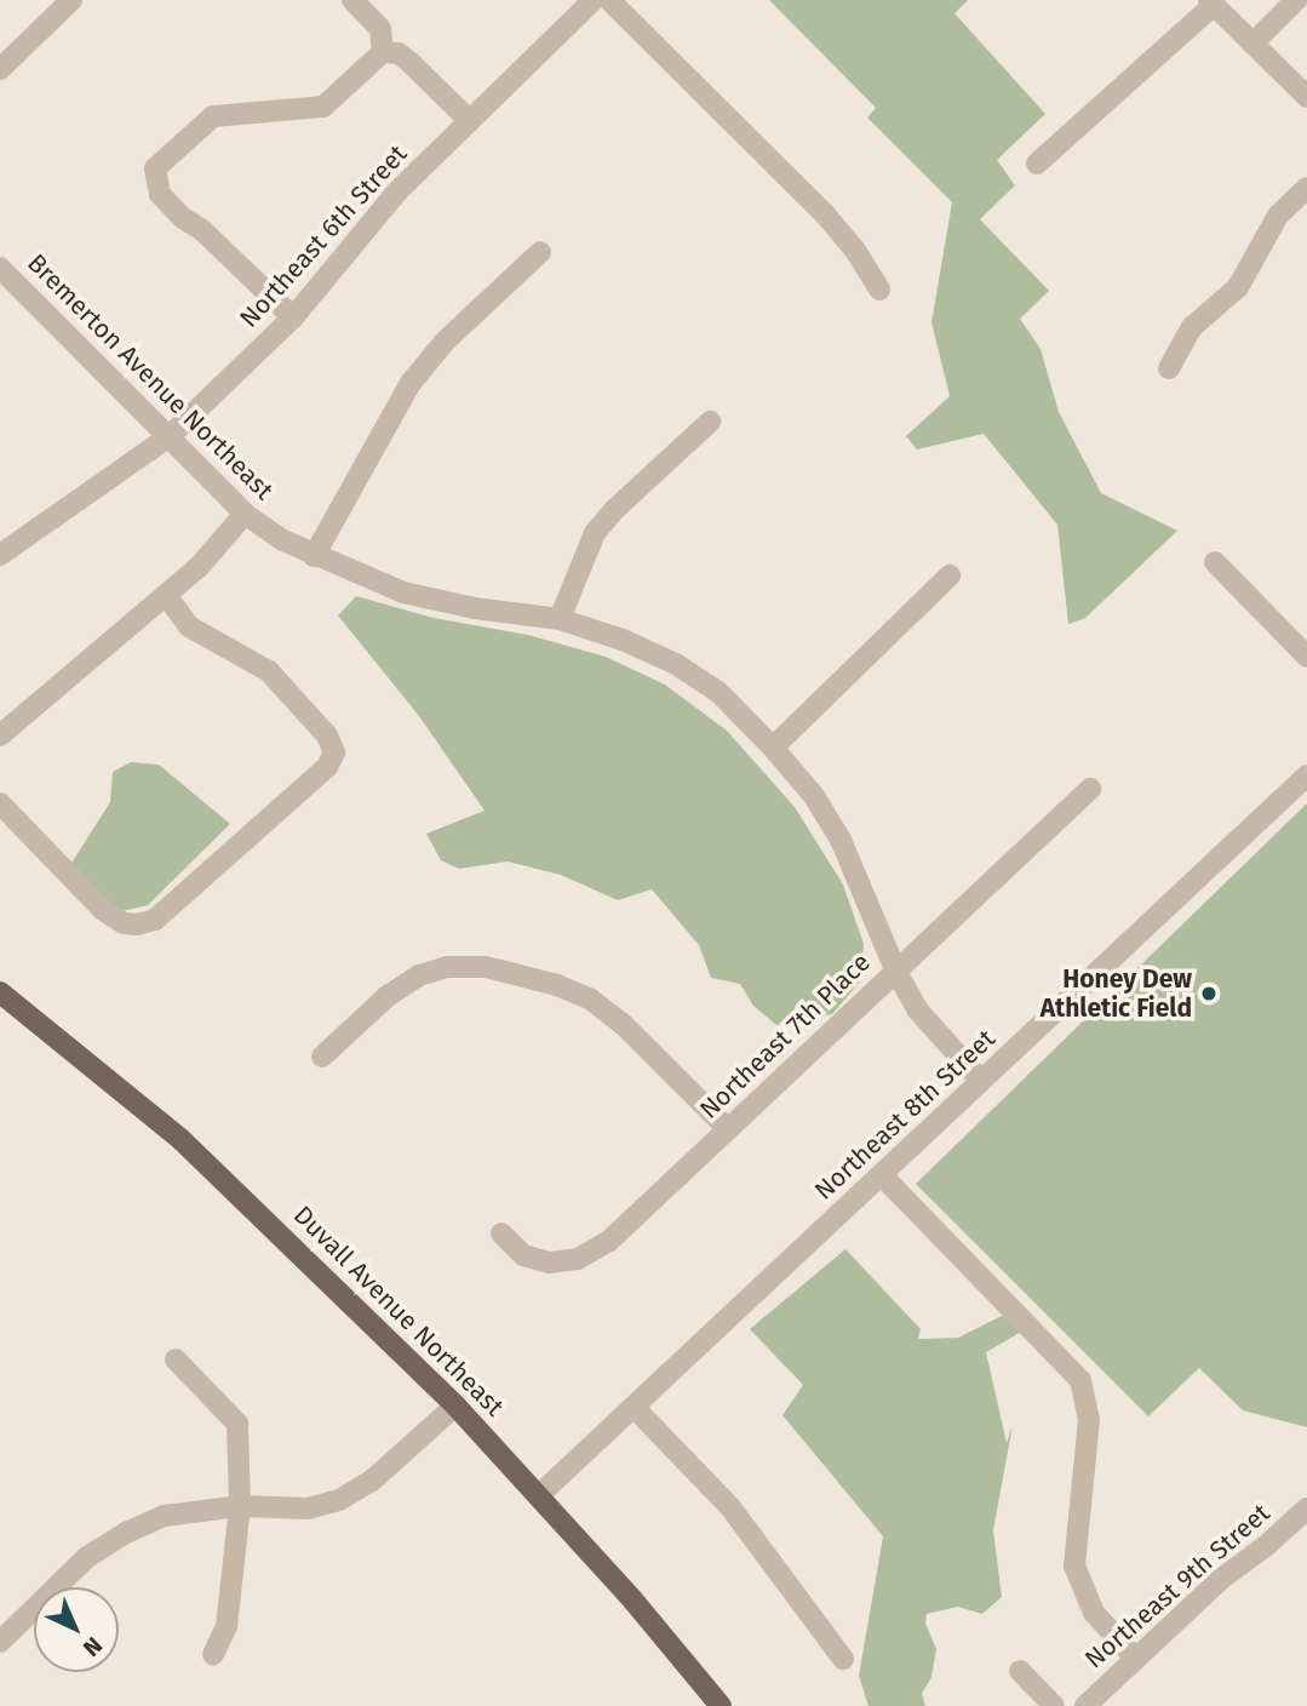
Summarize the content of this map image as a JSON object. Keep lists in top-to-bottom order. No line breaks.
{"streets":{"main road":["Duvall Avenue Northeast"],"street":["Northeast 6th Street","Bremerton Avenue Northeast","Northeast 7th Place","Northeast 8th Street","Northeast 9th Street"]},"crossings":[["Northeast 6th Street","Bremerton Avenue Northeast"],["Bremerton Avenue Northeast","Northeast 7th Place"],["Bremerton Avenue Northeast","Northeast 8th Street"],["Northeast 8th Street","Duvall Avenue Northeast"]],"places":["Honey Dew Athletic Field"],"north":"bottom right"}
